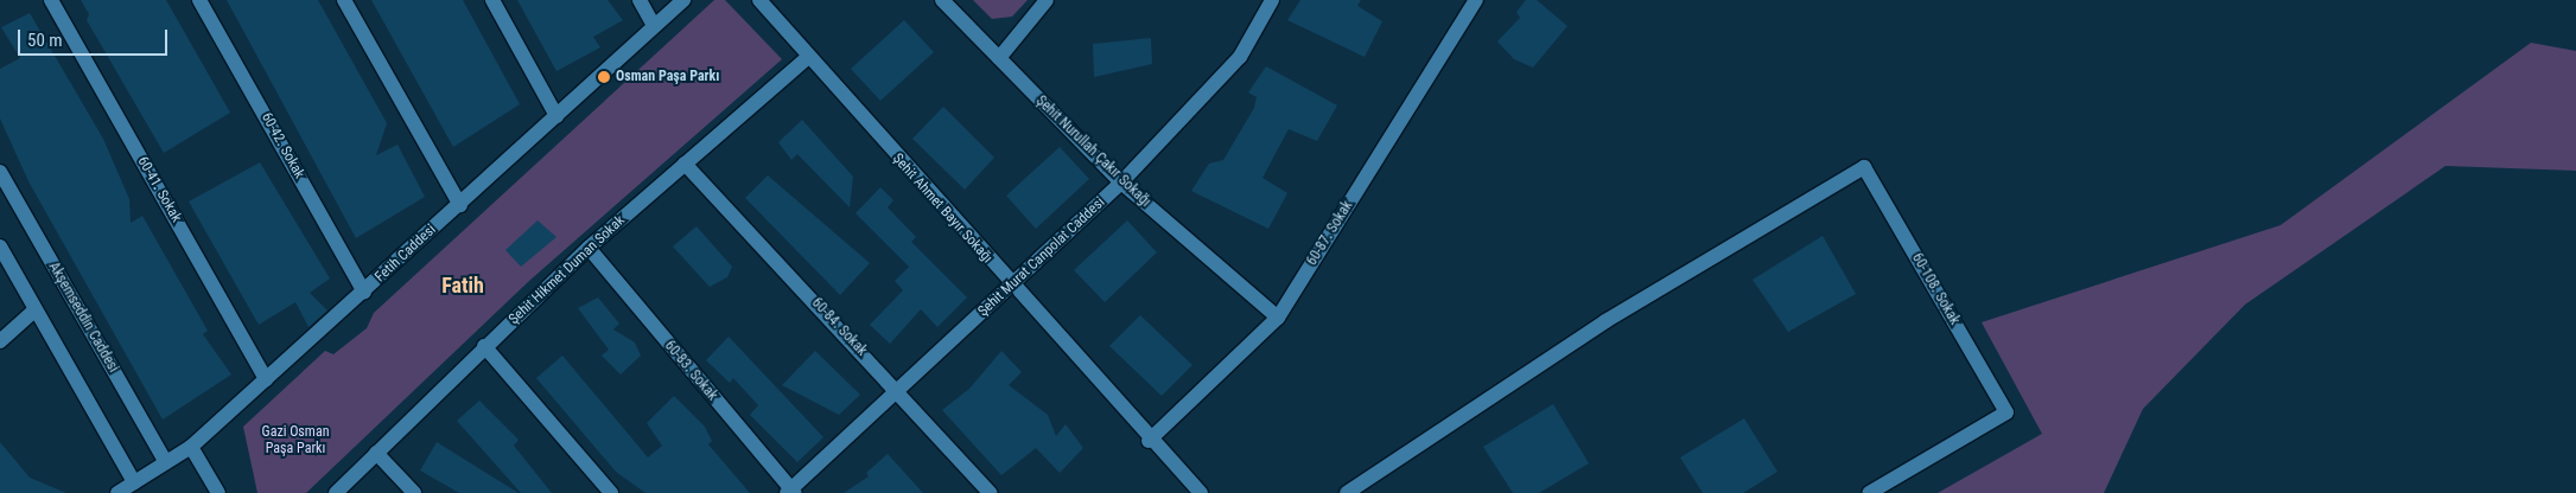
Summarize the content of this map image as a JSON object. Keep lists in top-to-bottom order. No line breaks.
{"streets":{"street":["60-42. Sokak","Şehit Nurullah Çakır Sokağı","60-41. Sokak","Şehit Ahmet Bayır Sokağı","60-87. Sokak","Fetih Caddesi","Şehit Murat Canpolat Caddesi","Şehit Hikmet Duman Sokak","60-108. Sokak","Akşemseddin Caddesi","60-84. Sokak","60-83. Sokak"]},"crossings":[["60-42. Sokak","Fetih Caddesi"],["Şehit Nurullah Çakır Sokağı","60-87. Sokak"],["Şehit Nurullah Çakır Sokağı","Şehit Murat Canpolat Caddesi"],["60-41. Sokak","Fetih Caddesi"],["Şehit Ahmet Bayır Sokağı","60-87. Sokak"],["Şehit Ahmet Bayır Sokağı","Şehit Murat Canpolat Caddesi"],["Şehit Ahmet Bayır Sokağı","Şehit Hikmet Duman Sokak"],["Fetih Caddesi","Akşemseddin Caddesi"],["Şehit Murat Canpolat Caddesi","60-84. Sokak"],["Şehit Murat Canpolat Caddesi","60-83. Sokak"],["Şehit Hikmet Duman Sokak","60-84. Sokak"],["Şehit Hikmet Duman Sokak","60-83. Sokak"]],"districts":["Fatih"],"parks":["Gazi Osman Paşa Parkı"],"places":["Osman Paşa Parkı"],"scale_bar":"50 m"}
